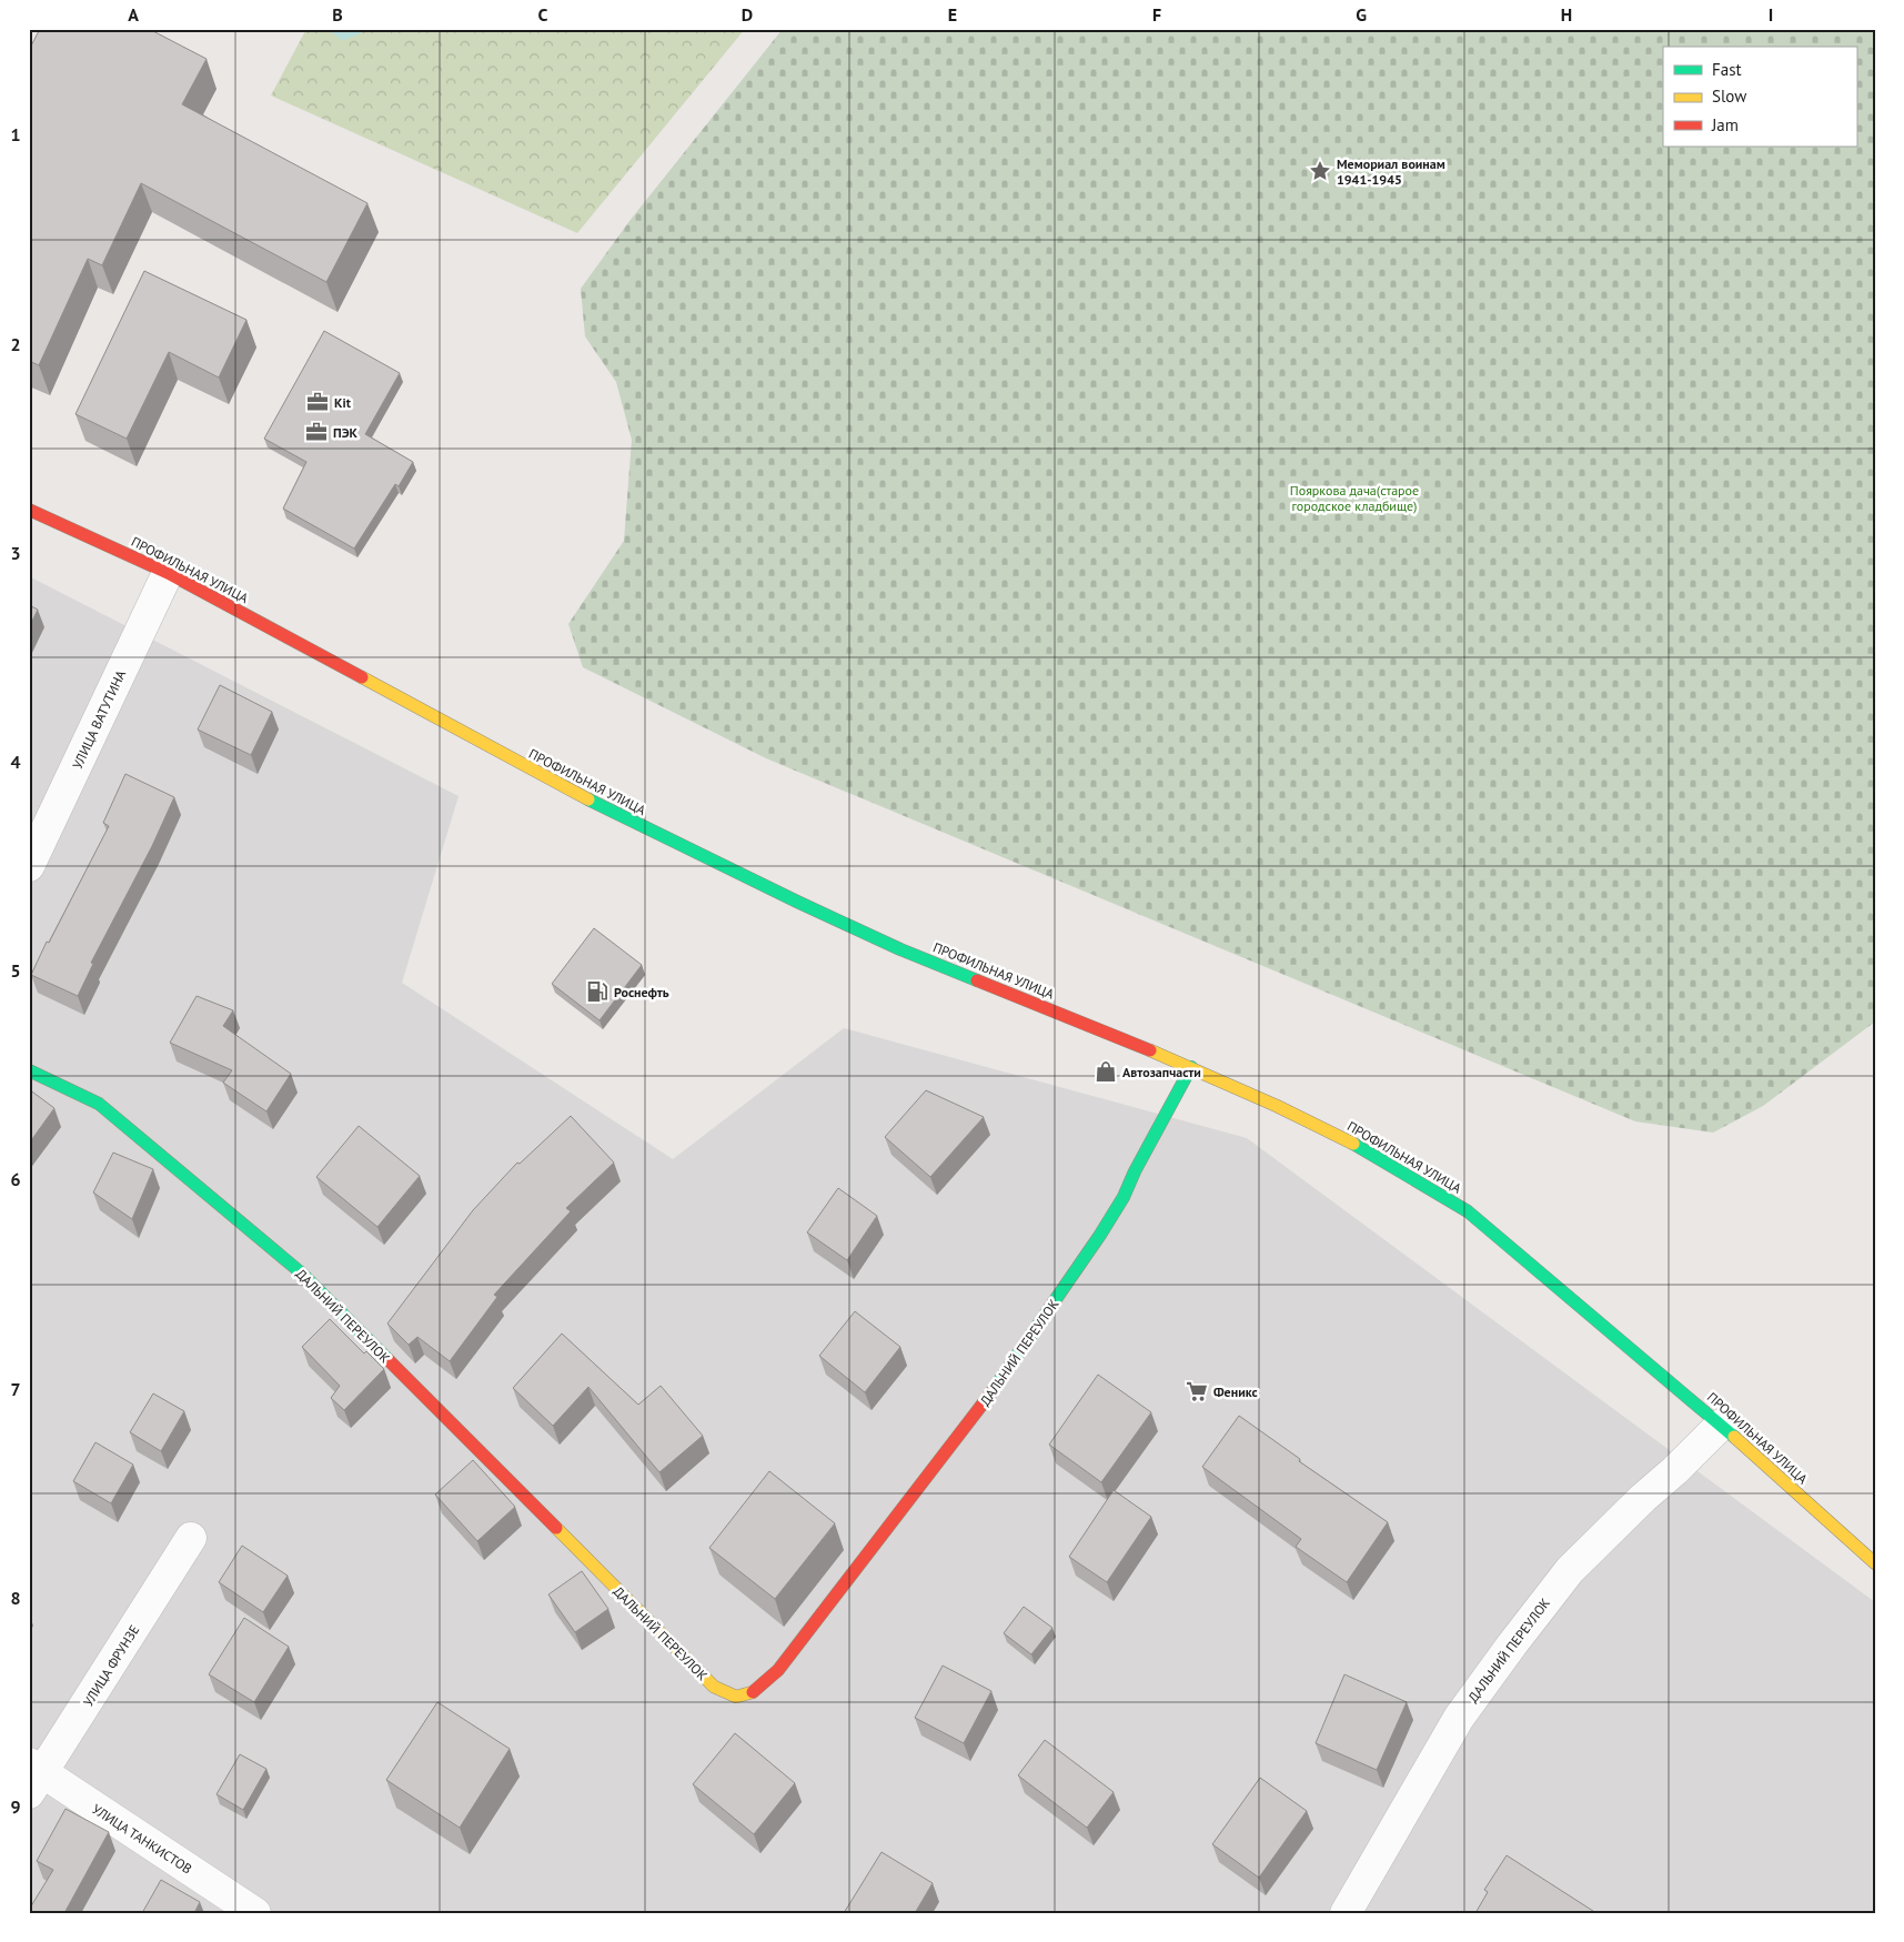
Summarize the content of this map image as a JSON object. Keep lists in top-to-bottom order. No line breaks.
{"streets":{"main road":["ПРОФИЛЬНАЯ УЛИЦА","ДАЛЬНИЙ ПЕРЕУЛОК"],"street":["УЛИЦА ВАТУТИНА","УЛИЦА ФРУНЗЕ","УЛИЦА ТАНКИСТОВ"]},"crossings":[["ПРОФИЛЬНАЯ УЛИЦА","УЛИЦА ВАТУТИНА"],["ПРОФИЛЬНАЯ УЛИЦА","ДАЛЬНИЙ ПЕРЕУЛОК"],["УЛИЦА ФРУНЗЕ","УЛИЦА ТАНКИСТОВ"]],"parks":["Пояркова дача(старое городское кладбище)"],"places":{"place":["Мемориал воинам 1941-1945"],"office":["Kit","ПЭК"],"fuel station":["Роснефть"],"shop":["Автозапчасти"],"supermarket":["Феникс"]},"legend":["Fast","Slow","Jam"],"grid":{"columns":["A","B","C","D","E","F","G","H","I"],"rows":["1","2","3","4","5","6","7","8","9"]}}
